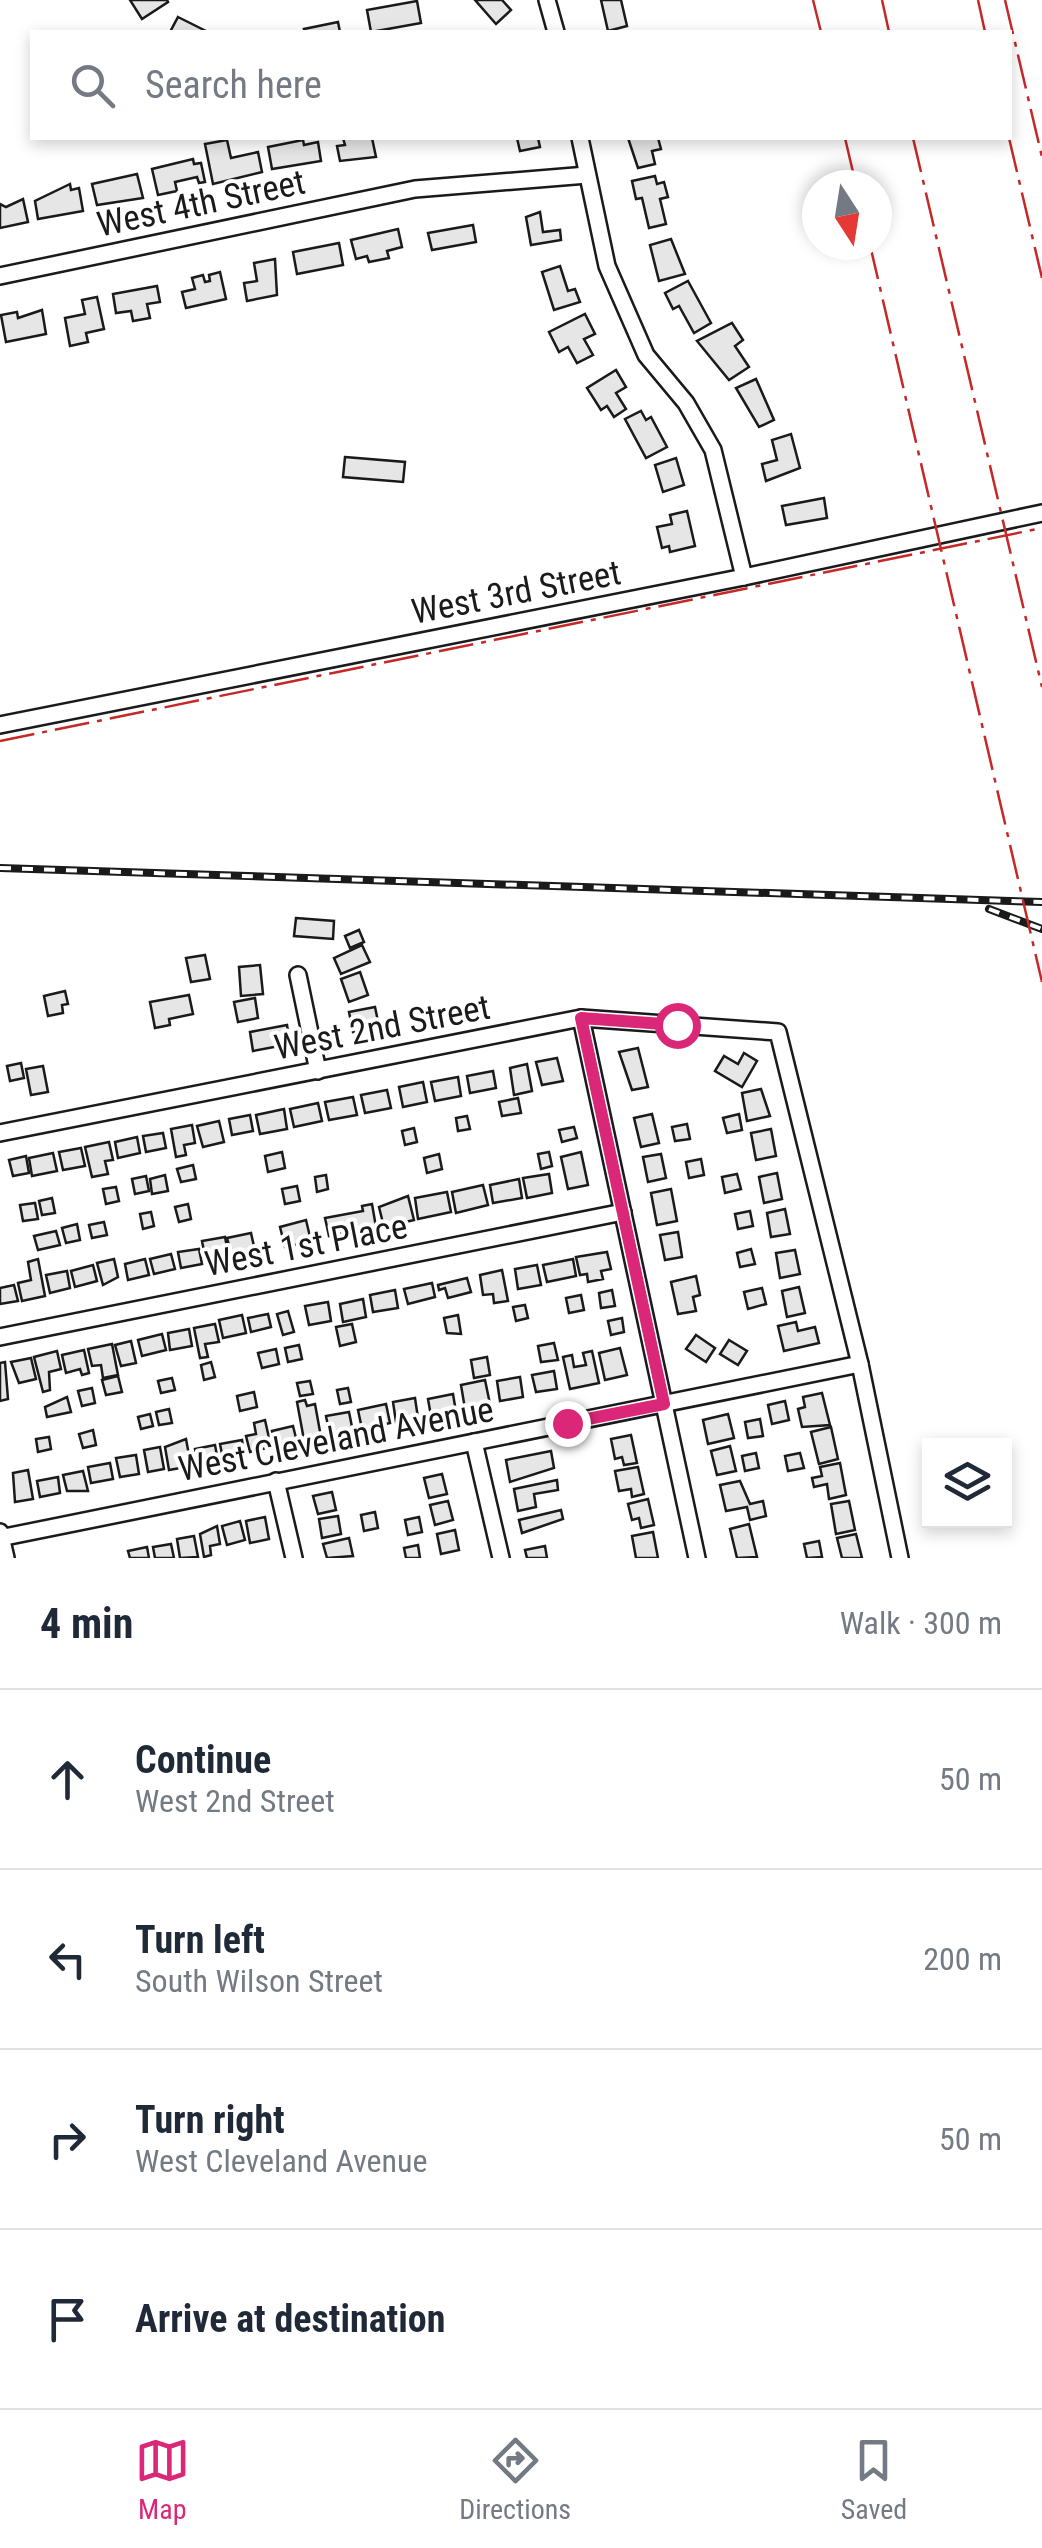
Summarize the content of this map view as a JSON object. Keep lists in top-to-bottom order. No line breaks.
{"streets":{"street":["West 4th Street","West 3rd Street","West 2nd Street","West 1st Place","West Cleveland Avenue"]},"crossings":[["West 2nd Street","West Cleveland Avenue"]],"north":"bottom","page":{"search":"Search here","heading":["4 min","Walk · 300 m"],"list":[["Continue","West 2nd Street","50 m"],["Turn left","South Wilson Street","200 m"],["Turn right","West Cleveland Avenue","50 m"],"Arrive at destination"],"nav":["Map","Directions","Saved"]}}
